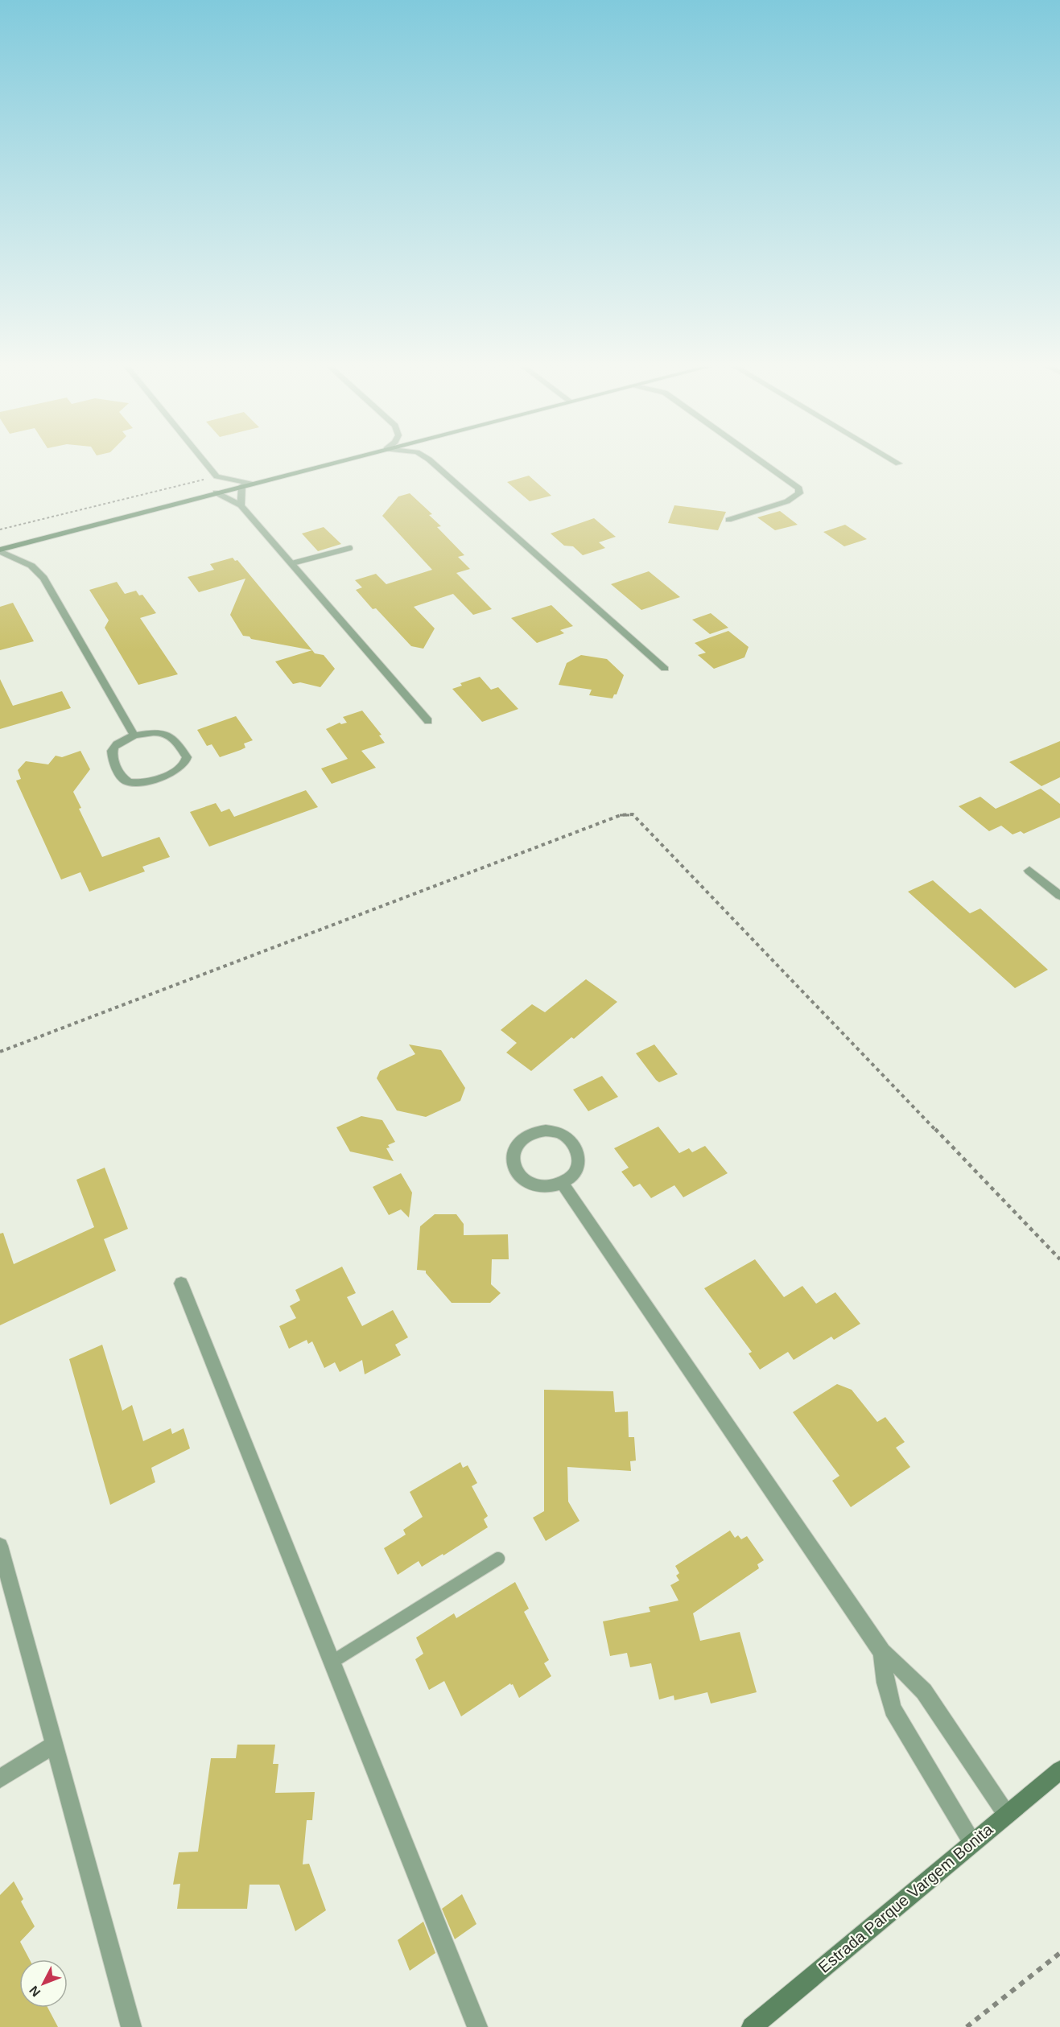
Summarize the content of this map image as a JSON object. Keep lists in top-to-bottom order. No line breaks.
{"streets":{"street":["Estrada Parque Vargem Bonita"]},"north":"bottom left"}
